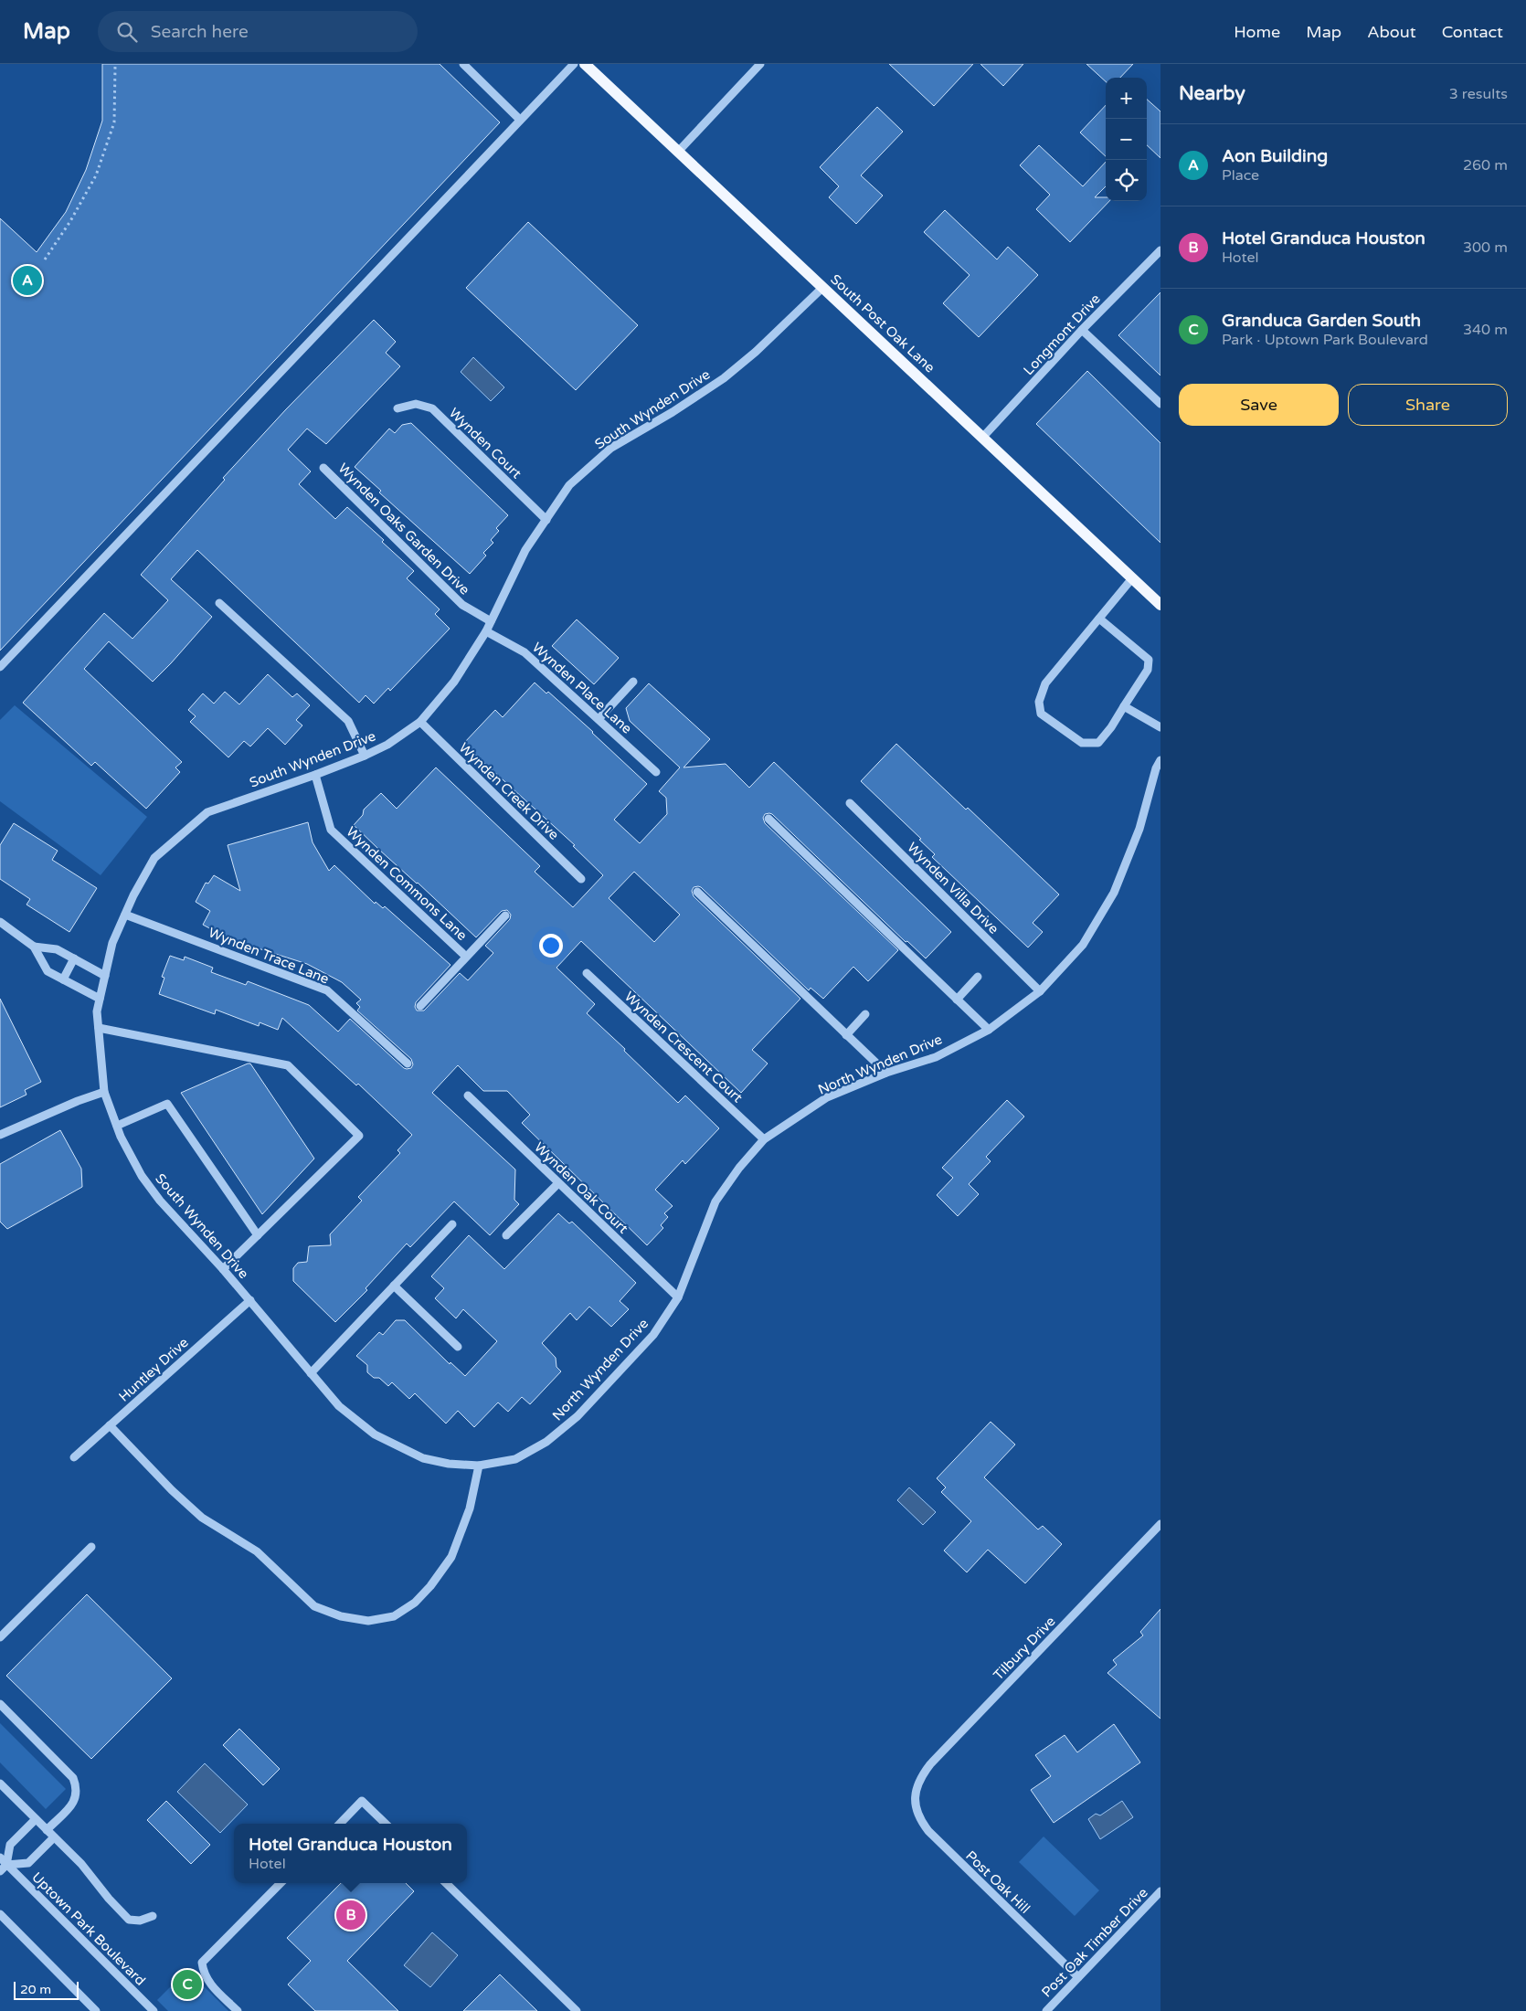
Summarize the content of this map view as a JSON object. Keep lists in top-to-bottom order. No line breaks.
{"streets":{"main road":["South Post Oak Lane"],"street":["Longmont Drive","South Wynden Drive","Wynden Court","Wynden Oaks Garden Drive","Wynden Place Lane","Wynden Creek Drive","Wynden Commons Lane","Wynden Villa Drive","Wynden Trace Lane","Wynden Crescent Court","North Wynden Drive","Wynden Oak Court","Huntley Drive","Tilbury Drive","Post Oak Hill","Uptown Park Boulevard","Post Oak Timber Drive"]},"crossings":[["South Post Oak Lane","Longmont Drive"],["South Post Oak Lane","South Wynden Drive"],["South Wynden Drive","Wynden Court"],["South Wynden Drive","Wynden Oaks Garden Drive"],["South Wynden Drive","Wynden Place Lane"],["South Wynden Drive","Wynden Creek Drive"],["South Wynden Drive","Wynden Commons Lane"],["South Wynden Drive","Wynden Trace Lane"],["South Wynden Drive","North Wynden Drive"],["South Wynden Drive","Huntley Drive"],["Wynden Villa Drive","North Wynden Drive"],["Wynden Crescent Court","North Wynden Drive"],["North Wynden Drive","Wynden Oak Court"],["North Wynden Drive","Huntley Drive"],["Tilbury Drive","Post Oak Hill"],["Post Oak Hill","Post Oak Timber Drive"]],"scale_bar":"20 m","page":{"header":"Map","search":"Search here","nav":["Home","Map","About","Contact"],"heading":["Nearby","3 results"],"map_buttons":["+","−"],"list":[{"mark":"A","name":"Aon Building","note":"Place","value":"260 m"},{"mark":"B","name":"Hotel Granduca Houston","note":"Hotel","value":"300 m"},{"mark":"C","name":"Granduca Garden South","note":"Park · Uptown Park Boulevard","value":"340 m"}],"pins":["A","B","C"],"buttons":["Save","Share"],"popup":["Hotel Granduca Houston","Hotel"],"scale":"20 m"}}
